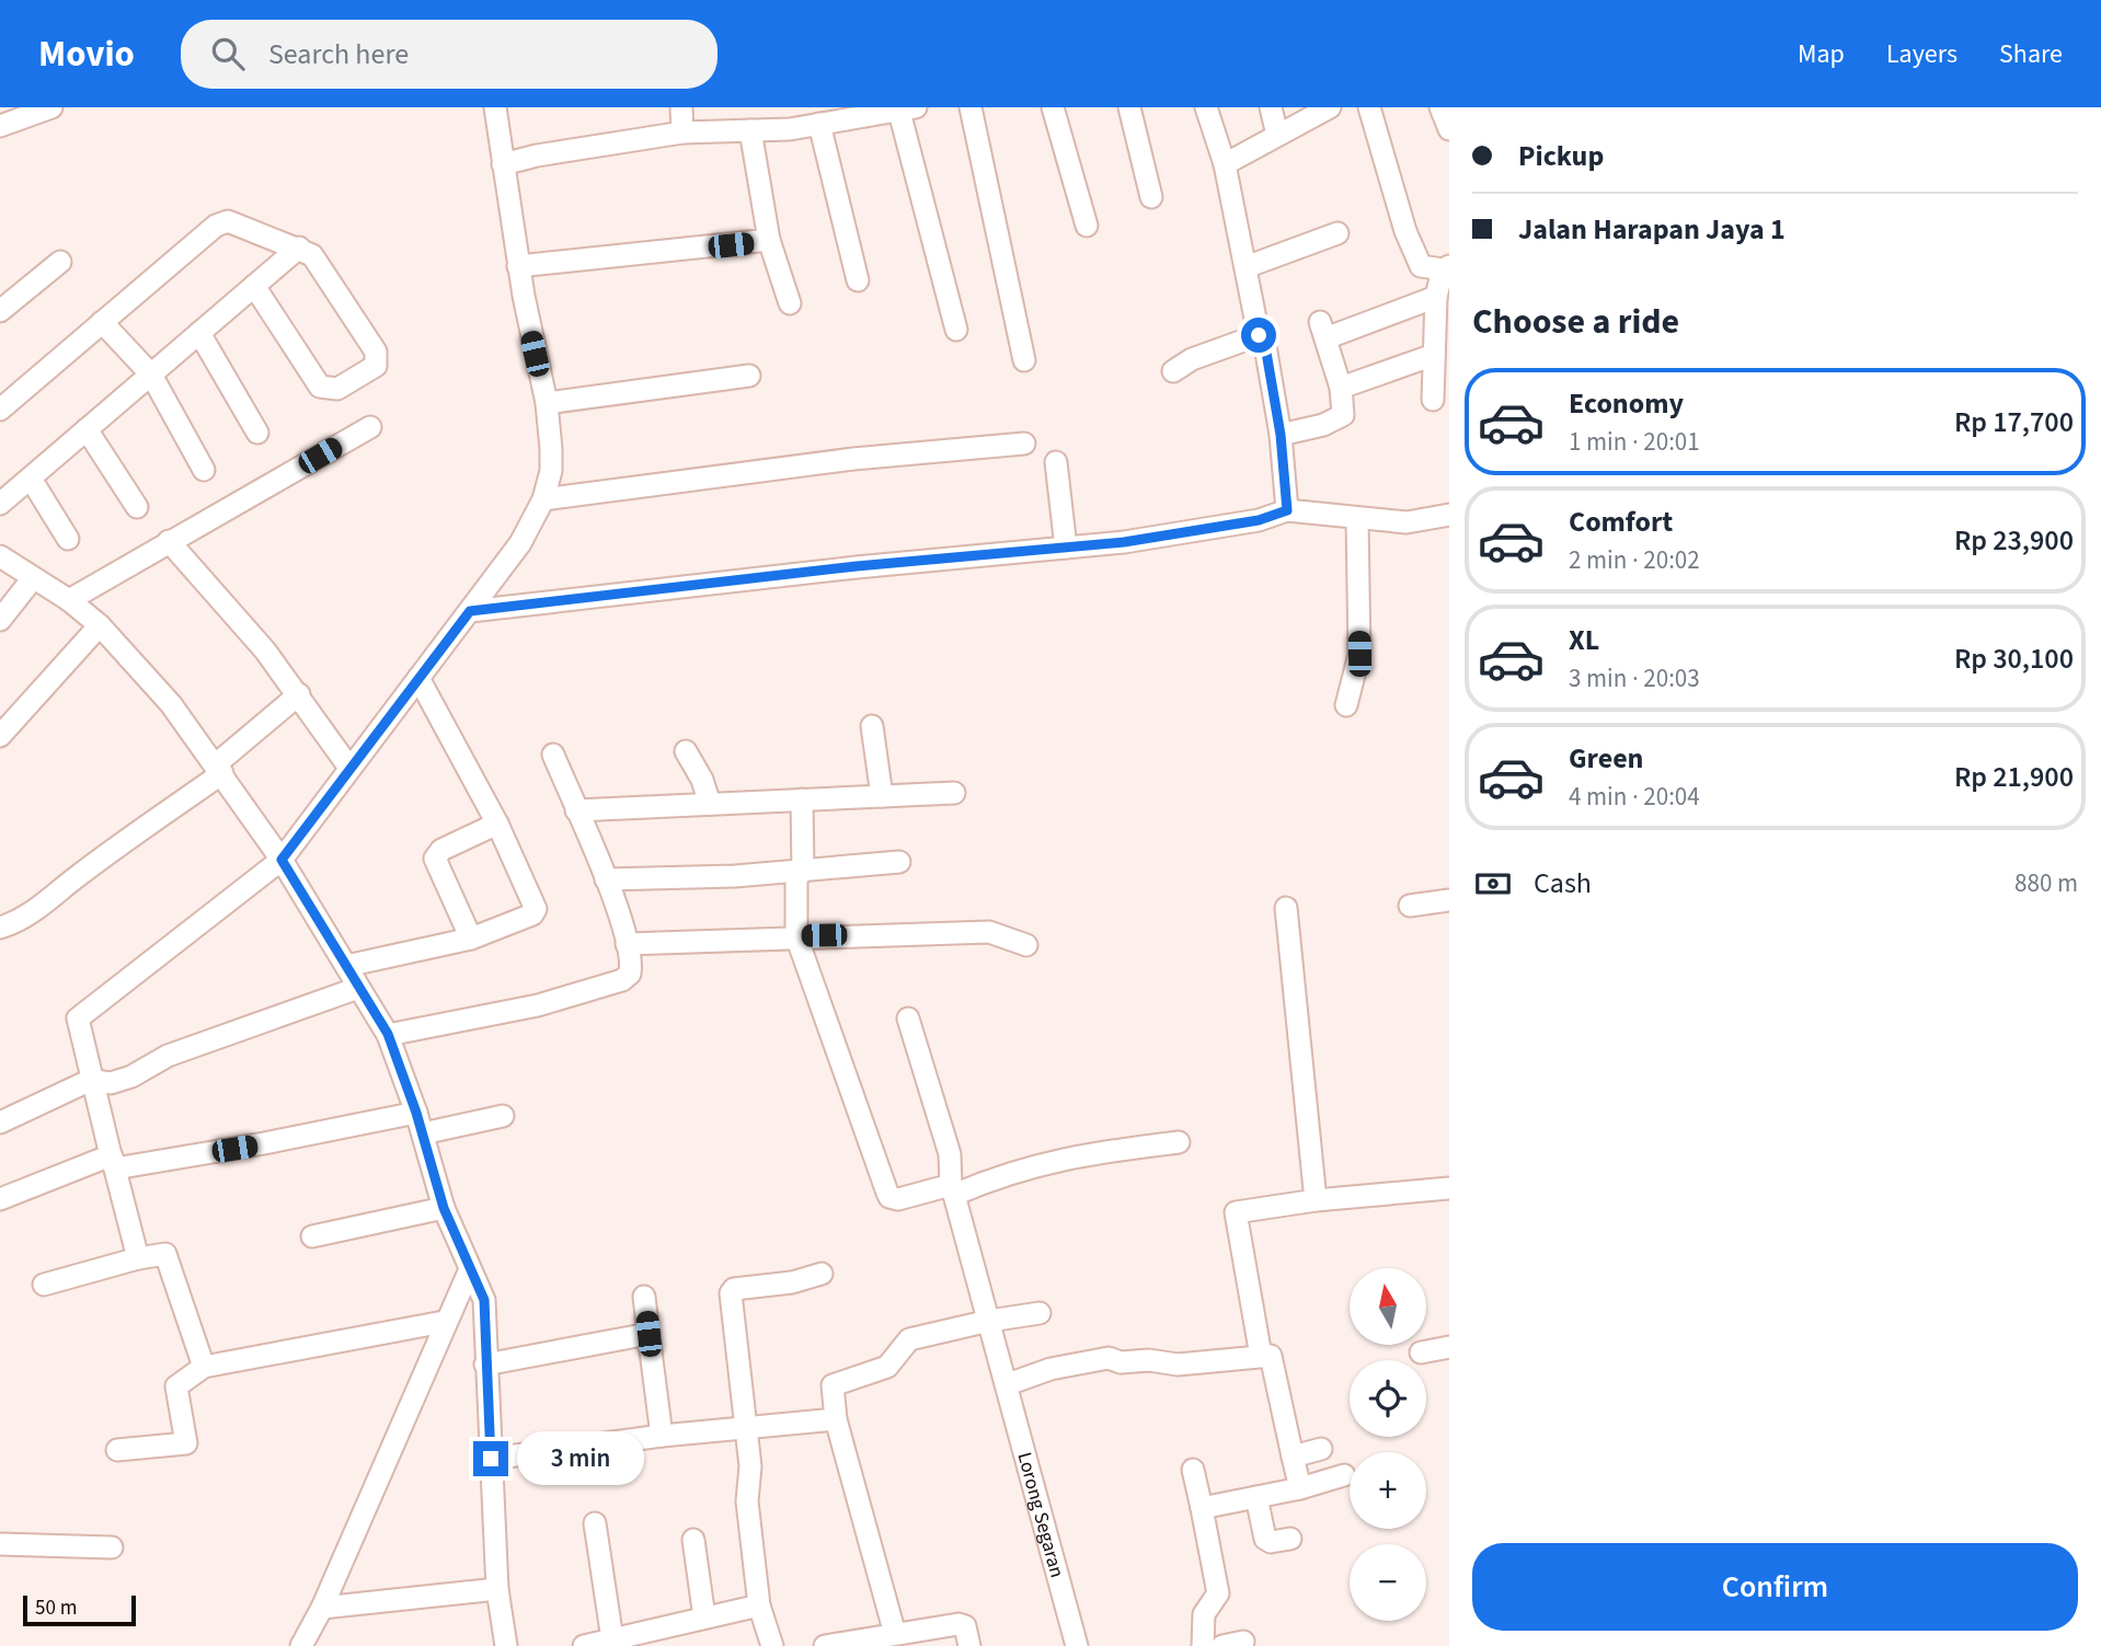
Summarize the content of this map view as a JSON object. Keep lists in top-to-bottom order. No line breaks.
{"streets":{"street":["Lorong Segaran"]},"scale_bar":"50 m","north":"top","page":{"header":"Movio","search":"Search here","nav":["Map","Layers","Share"],"banner":["Pickup","Jalan Harapan Jaya 1"],"heading":"Choose a ride","list":[{"name":"Economy","note":"1 min · 20:01","value":"Rp 17,700"},{"name":"Comfort","note":"2 min · 20:02","value":"Rp 23,900"},{"name":"XL","note":"3 min · 20:03","value":"Rp 30,100"},{"name":"Green","note":"4 min · 20:04","value":"Rp 21,900"}],"pay":["Cash","880 m"],"map_buttons":["+","−"],"bubble":"3 min","buttons":"Confirm","scale":"50 m"}}
